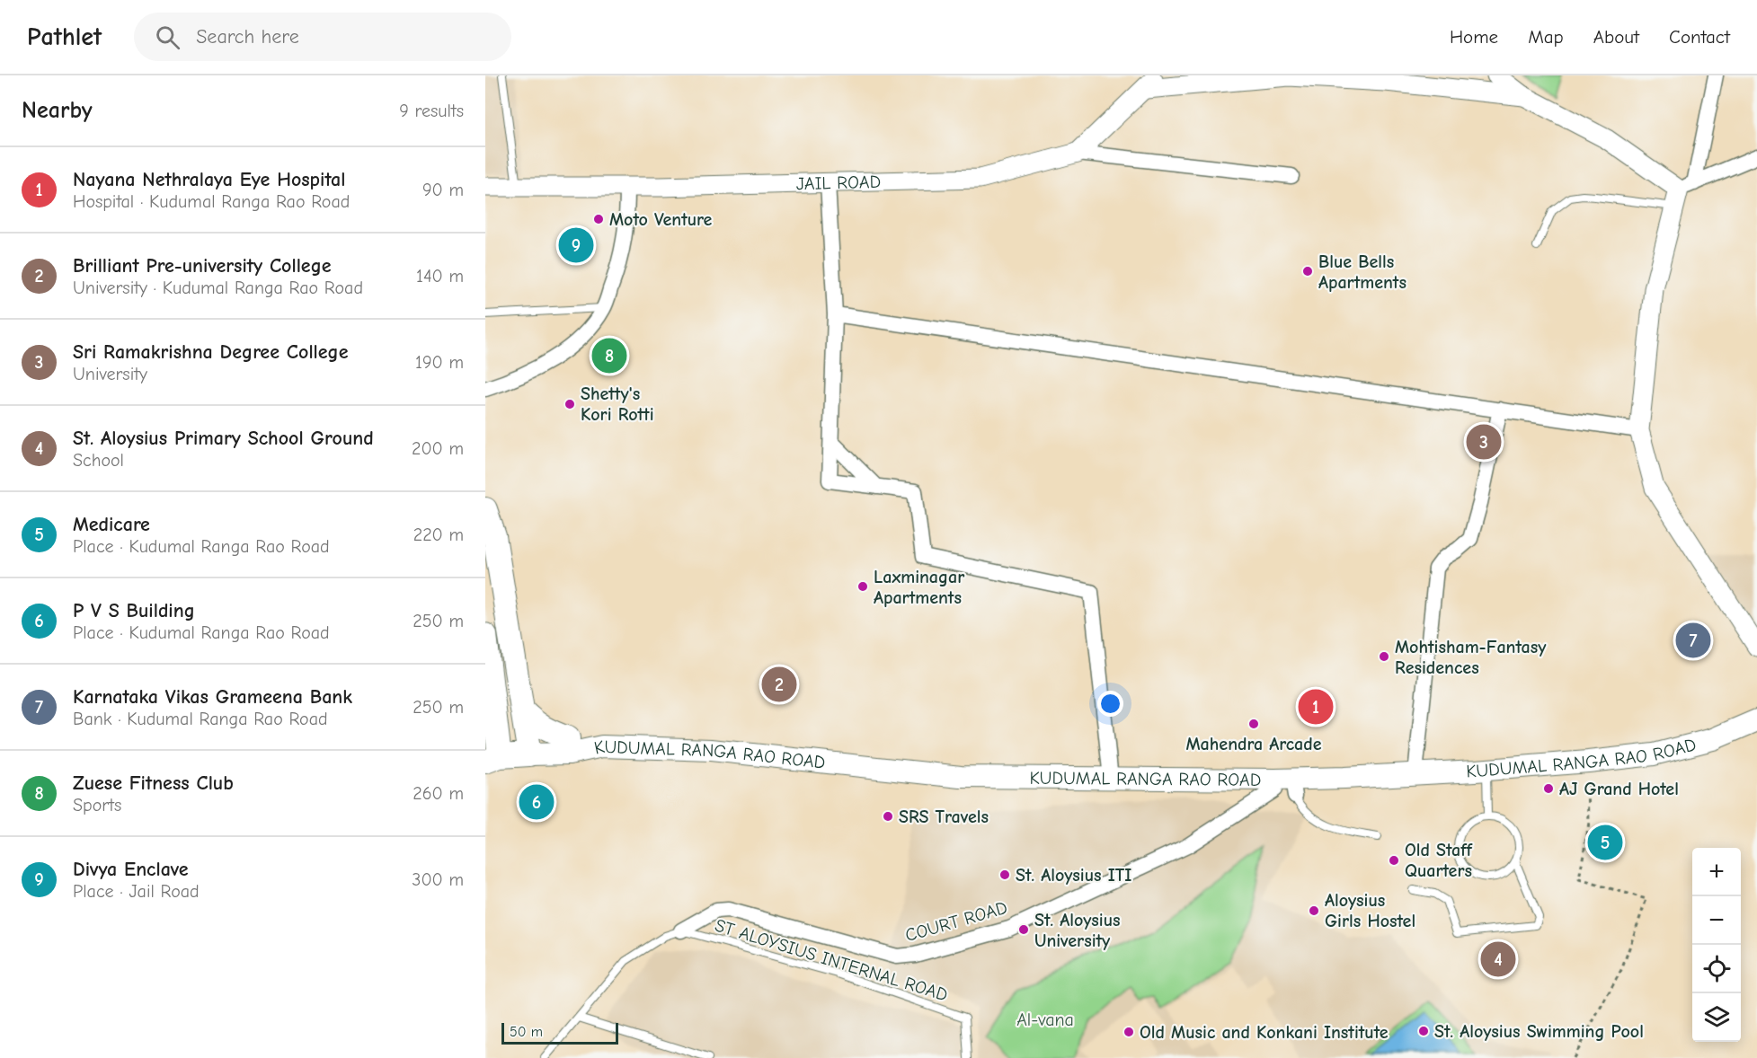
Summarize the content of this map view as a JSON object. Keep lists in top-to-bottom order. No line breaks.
{"streets":{"main road":["KUDUMAL RANGA RAO ROAD"],"street":["JAIL ROAD","COURT ROAD"],"lane":["ST ALOYSIUS INTERNAL ROAD"]},"crossings":[["KUDUMAL RANGA RAO ROAD","COURT ROAD"],["COURT ROAD","ST ALOYSIUS INTERNAL ROAD"]],"parks":["Al-vana"],"places":["Moto Venture","Blue Bells Apartments","Shetty's Kori Rotti","Laxminagar Apartments","Mohtisham-Fantasy Residences","Mahendra Arcade","AJ Grand Hotel","SRS Travels","Old Staff Quarters","St. Aloysius ITI","Aloysius Girls Hostel","St. Aloysius University","St. Aloysius Swimming Pool","Old Music and Konkani Institute"],"scale_bar":"50 m","page":{"header":"Pathlet","search":"Search here","nav":["Home","Map","About","Contact"],"heading":["Nearby","9 results"],"list":[{"mark":"1","name":"Nayana Nethralaya Eye Hospital","note":"Hospital · Kudumal Ranga Rao Road","value":"90 m"},{"mark":"2","name":"Brilliant Pre-university College","note":"University · Kudumal Ranga Rao Road","value":"140 m"},{"mark":"3","name":"Sri Ramakrishna Degree College","note":"University","value":"190 m"},{"mark":"4","name":"St. Aloysius Primary School Ground","note":"School","value":"200 m"},{"mark":"5","name":"Medicare","note":"Place · Kudumal Ranga Rao Road","value":"220 m"},{"mark":"6","name":"P V S Building","note":"Place · Kudumal Ranga Rao Road","value":"250 m"},{"mark":"7","name":"Karnataka Vikas Grameena Bank","note":"Bank · Kudumal Ranga Rao Road","value":"250 m"},{"mark":"8","name":"Zuese Fitness Club","note":"Sports","value":"260 m"},{"mark":"9","name":"Divya Enclave","note":"Place · Jail Road","value":"300 m"}],"pins":["9","8","3","7","2","1","6","5","4"],"map_buttons":["+","−"],"scale":"50 m"}}
